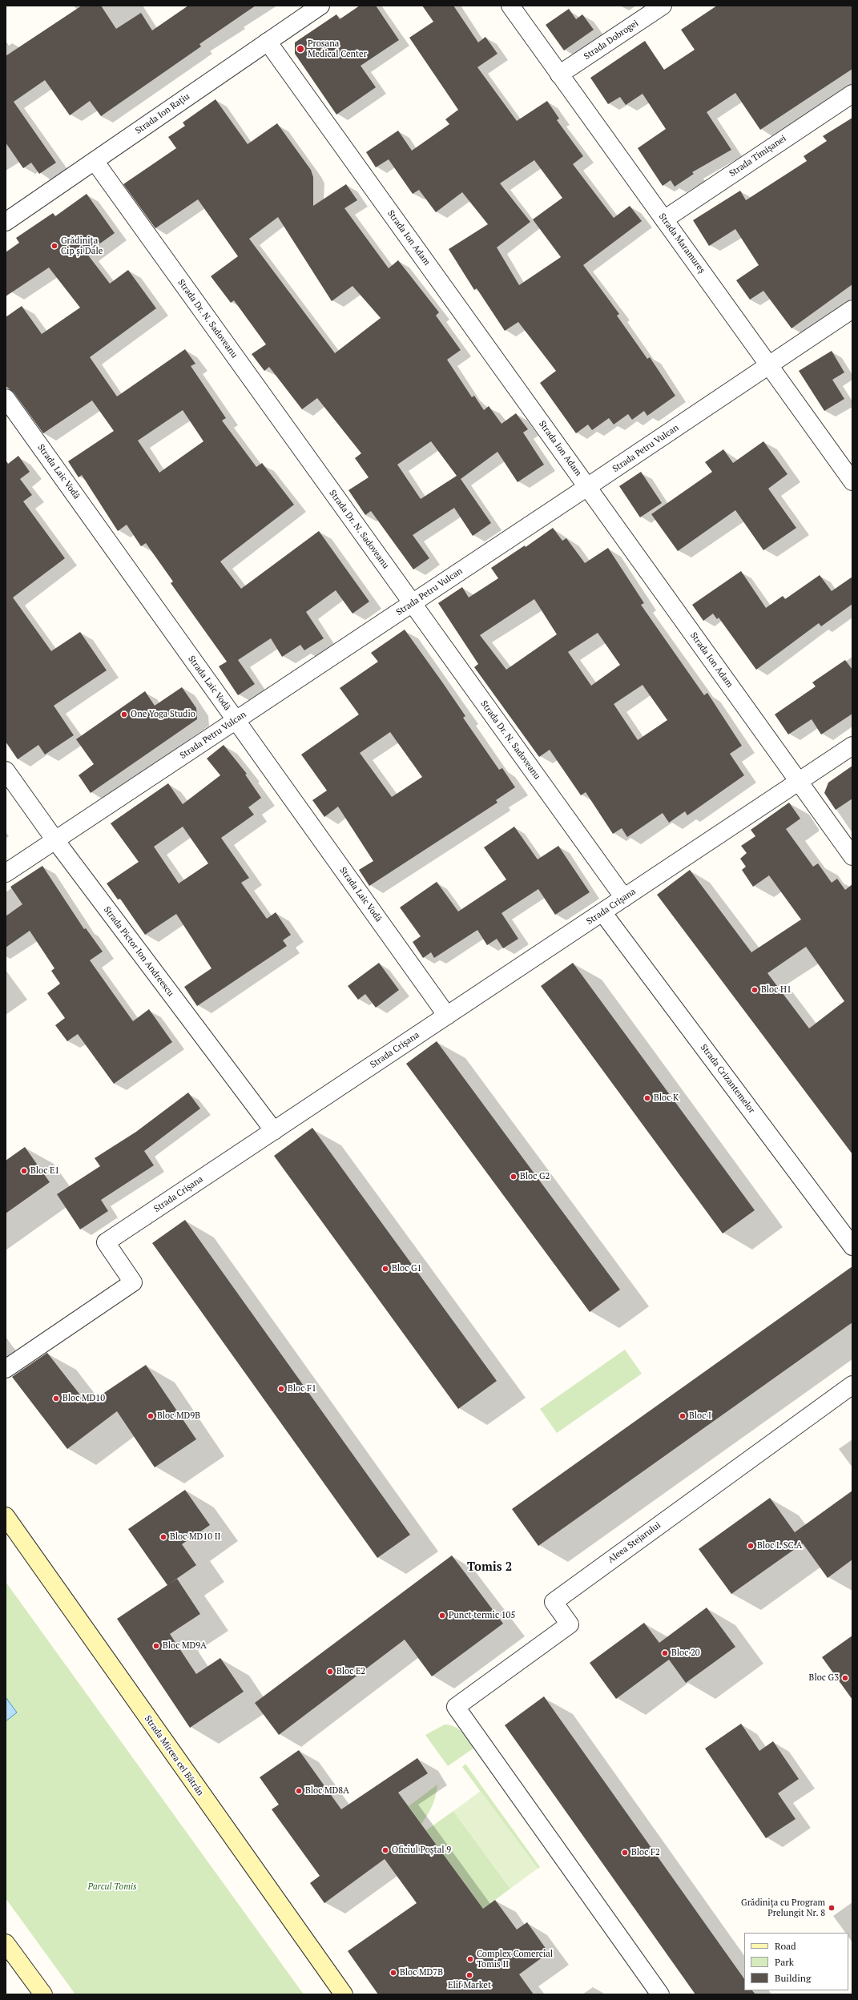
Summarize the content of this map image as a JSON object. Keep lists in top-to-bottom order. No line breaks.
{"streets":{"main road":["Strada Mircea cel Bătrân"],"street":["Strada Dobrogei","Strada Ion Rațiu","Strada Timișanei","Strada Ion Adam","Strada Maramureș","Strada Dr. N. Sadoveanu","Strada Petru Vulcan","Strada Laic Vodă","Strada Crișana","Strada Pictor Ion Andreescu","Strada Crizantemelor","Aleea Stejarului"]},"crossings":[["Strada Dobrogei","Strada Maramureș"],["Strada Ion Rațiu","Strada Ion Adam"],["Strada Ion Rațiu","Strada Dr. N. Sadoveanu"],["Strada Timișanei","Strada Maramureș"],["Strada Ion Adam","Strada Petru Vulcan"],["Strada Ion Adam","Strada Crișana"],["Strada Maramureș","Strada Petru Vulcan"],["Strada Dr. N. Sadoveanu","Strada Petru Vulcan"],["Strada Dr. N. Sadoveanu","Strada Crișana"],["Strada Petru Vulcan","Strada Laic Vodă"],["Strada Petru Vulcan","Strada Pictor Ion Andreescu"],["Strada Laic Vodă","Strada Crișana"],["Strada Crișana","Strada Pictor Ion Andreescu"],["Strada Crișana","Strada Crizantemelor"]],"districts":["Tomis 2"],"parks":["Parcul Tomis"],"places":["Prosana Medical Center","Grădinița Cip și Dale","One Yoga Studio","Bloc H1","Bloc K","Bloc E1","Bloc G2","Bloc G1","Bloc F1","Bloc MD10","Bloc MD9B","Bloc I","Bloc MD10 II","Bloc L SC.A","Punct termic 105","Bloc MD9A","Bloc 20","Bloc E2","Bloc G3","Bloc MD8A","Oficiul Poștal 9","Bloc F2","Grădinița cu Program Prelungit Nr. 8","Complex Comercial Tomis II","Bloc MD7B","Elif Market"],"legend":["Road","Park","Building"]}
